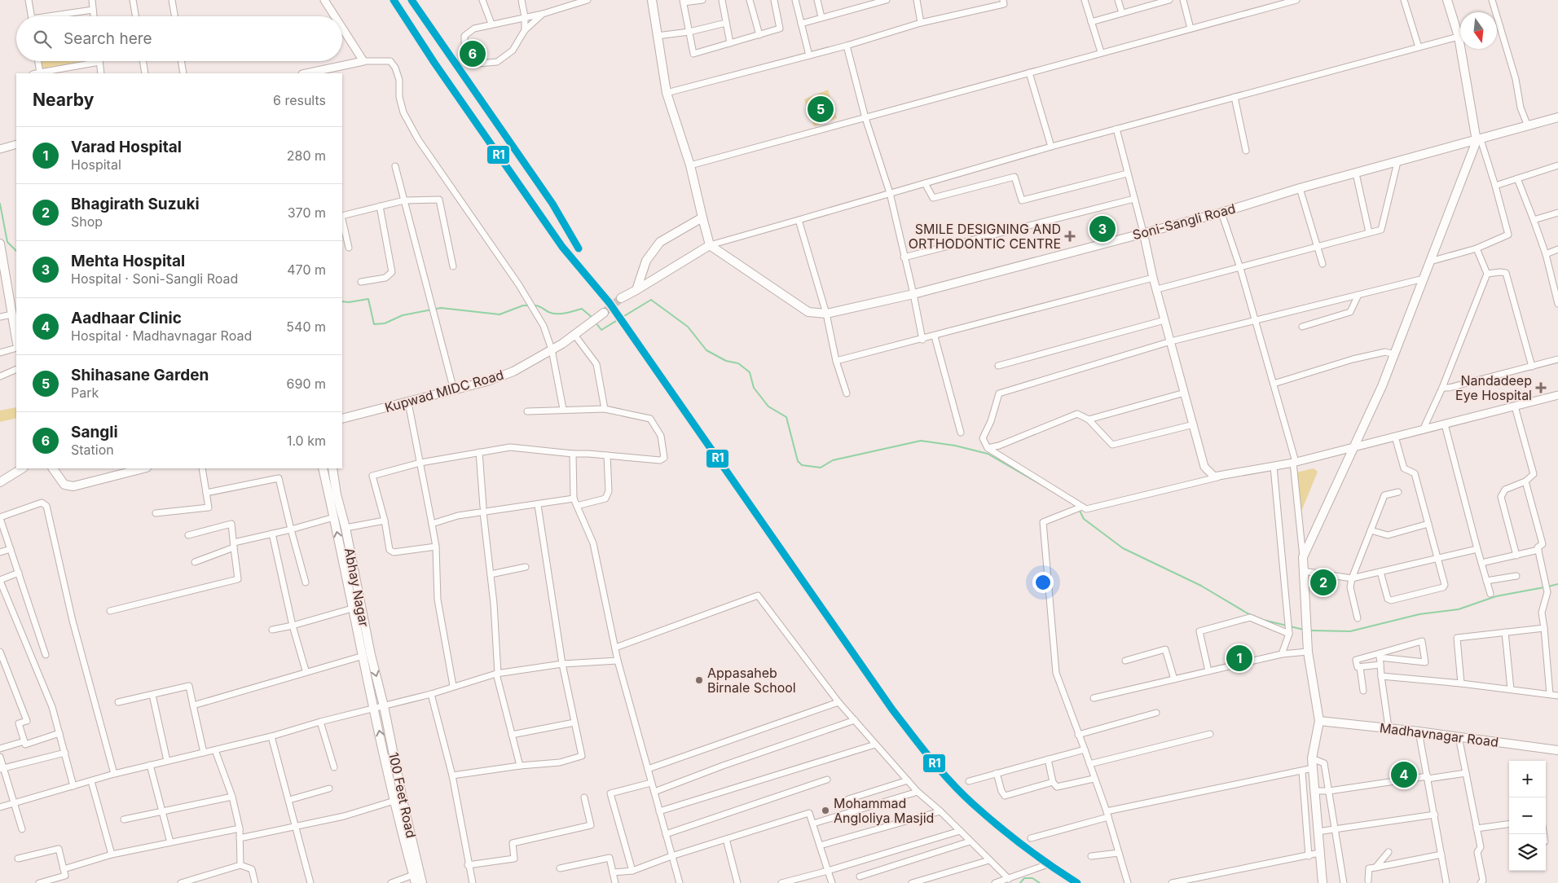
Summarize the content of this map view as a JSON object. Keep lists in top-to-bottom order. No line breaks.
{"streets":{"main road":["Soni-Sangli Road","Kupwad MIDC Road","Abhay Nagar","Madhavnagar Road","100 Feet Road"]},"crossings":[["Abhay Nagar","100 Feet Road"]],"places":{"health":["SMILE DESIGNING AND ORTHODONTIC CENTRE","Nandadeep Eye Hospital"],"other":["Appasaheb Birnale School","Mohammad Angloliya Masjid"]},"lines":["transit line R1"],"north":"bottom","page":{"search":"Search here","pins":["6","5","3","2","1","4"],"heading":["Nearby","6 results"],"list":[{"mark":"1","name":"Varad Hospital","note":"Hospital","value":"280 m"},{"mark":"2","name":"Bhagirath Suzuki","note":"Shop","value":"370 m"},{"mark":"3","name":"Mehta Hospital","note":"Hospital · Soni-Sangli Road","value":"470 m"},{"mark":"4","name":"Aadhaar Clinic","note":"Hospital · Madhavnagar Road","value":"540 m"},{"mark":"5","name":"Shihasane Garden","note":"Park","value":"690 m"},{"mark":"6","name":"Sangli","note":"Station","value":"1.0 km"}],"map_buttons":["+","−"]}}
